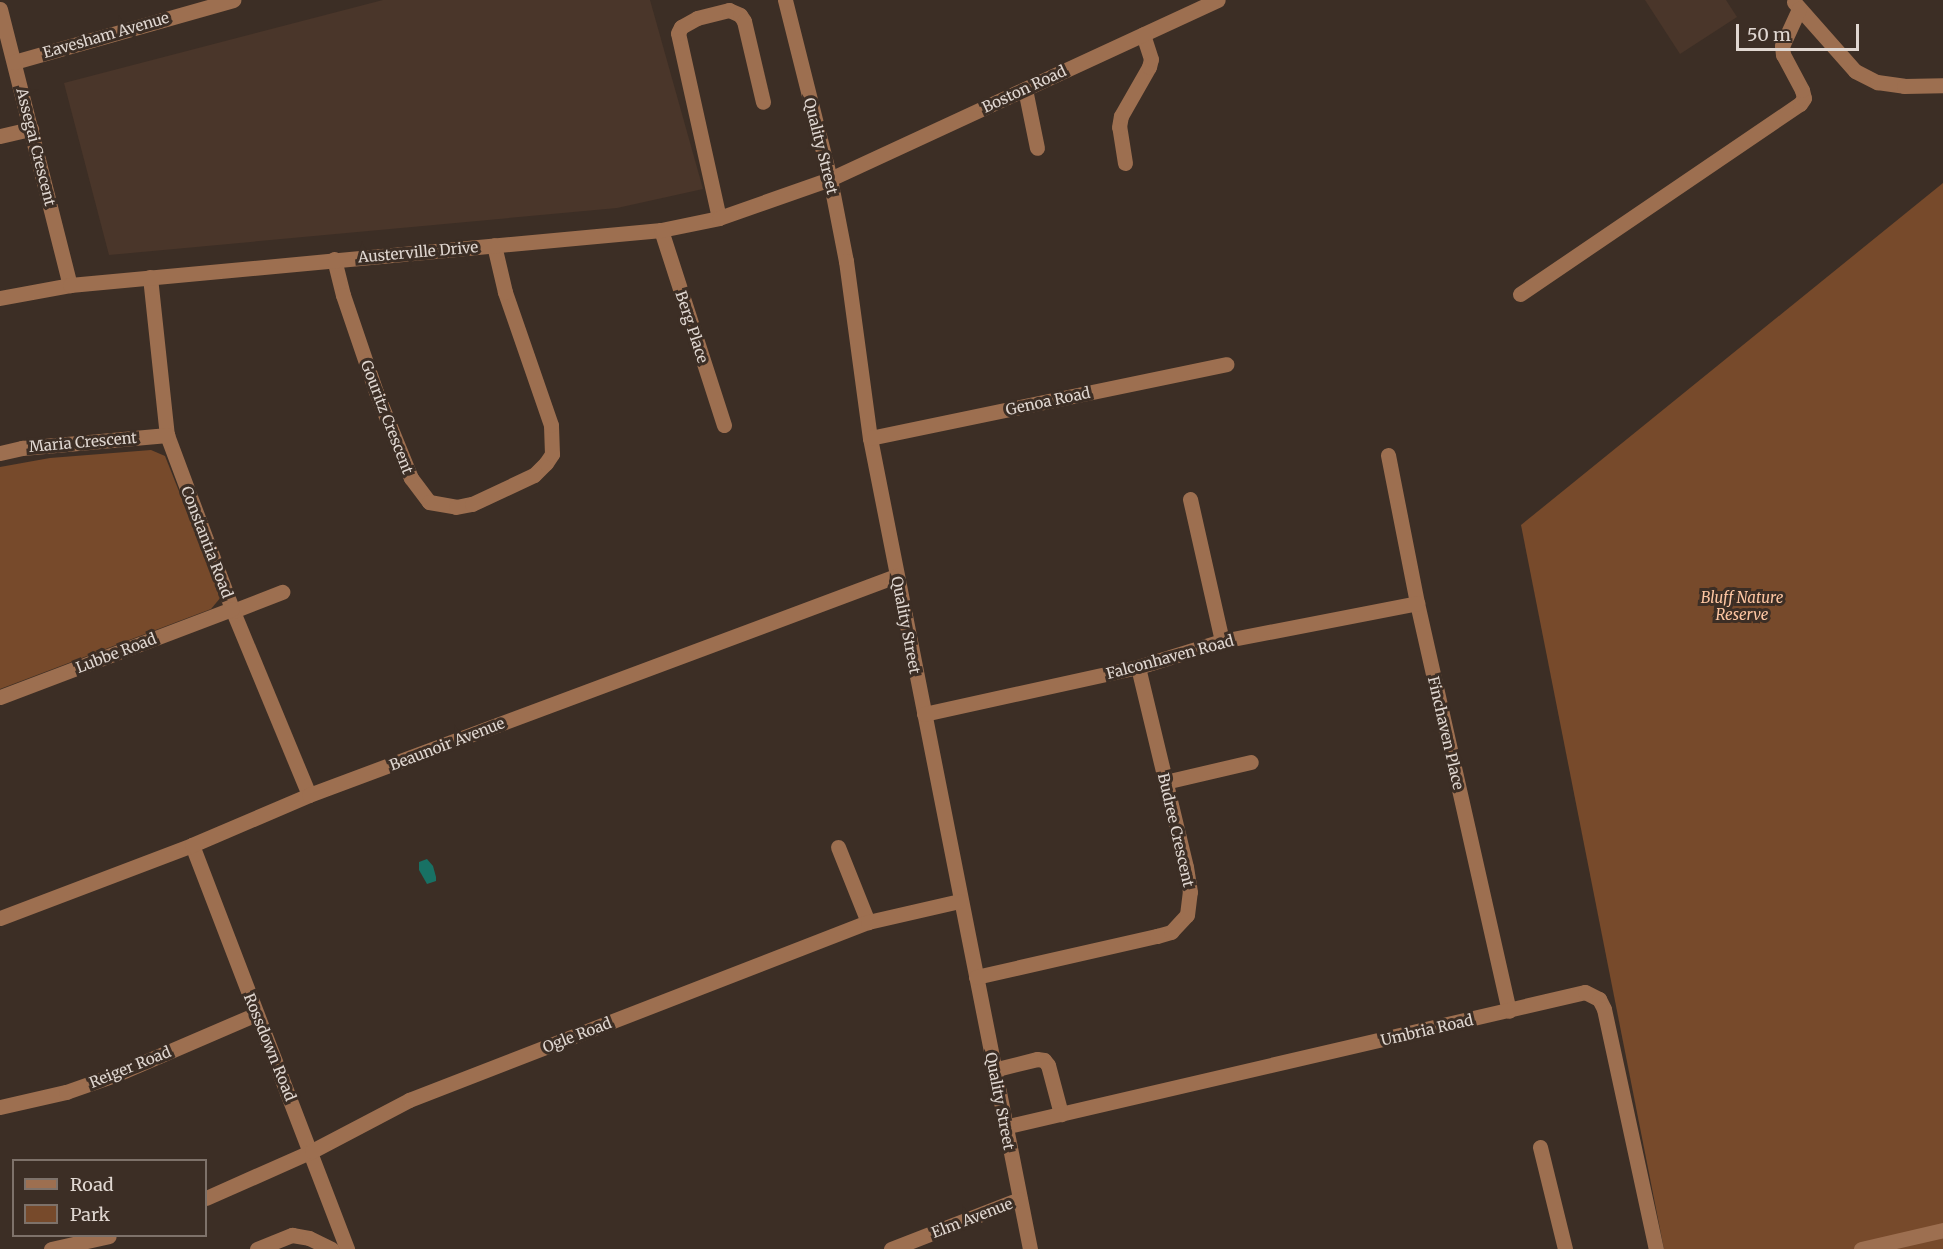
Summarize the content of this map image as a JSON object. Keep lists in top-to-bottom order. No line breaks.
{"streets":{"street":["Eavesham Avenue","Boston Road","Quality Street","Assegai Crescent","Austerville Drive","Berg Place","Genoa Road","Gouritz Crescent","Maria Crescent","Constantia Road","Lubbe Road","Falconhaven Road","Finchaven Place","Beaunoir Avenue","Budree Crescent","Umbria Road","Ogle Road","Rossdown Road","Reiger Road","Elm Avenue"]},"crossings":[["Eavesham Avenue","Assegai Crescent"],["Boston Road","Quality Street"],["Boston Road","Austerville Drive"],["Quality Street","Austerville Drive"],["Quality Street","Genoa Road"],["Quality Street","Falconhaven Road"],["Quality Street","Beaunoir Avenue"],["Quality Street","Budree Crescent"],["Quality Street","Umbria Road"],["Quality Street","Ogle Road"],["Quality Street","Elm Avenue"],["Assegai Crescent","Austerville Drive"],["Austerville Drive","Berg Place"],["Austerville Drive","Gouritz Crescent"],["Austerville Drive","Constantia Road"],["Maria Crescent","Constantia Road"],["Constantia Road","Lubbe Road"],["Constantia Road","Beaunoir Avenue"],["Falconhaven Road","Finchaven Place"],["Falconhaven Road","Budree Crescent"],["Finchaven Place","Umbria Road"],["Beaunoir Avenue","Rossdown Road"],["Ogle Road","Rossdown Road"],["Rossdown Road","Reiger Road"]],"parks":["Bluff Nature Reserve"],"legend":["Road","Park"],"scale_bar":"50 m"}
